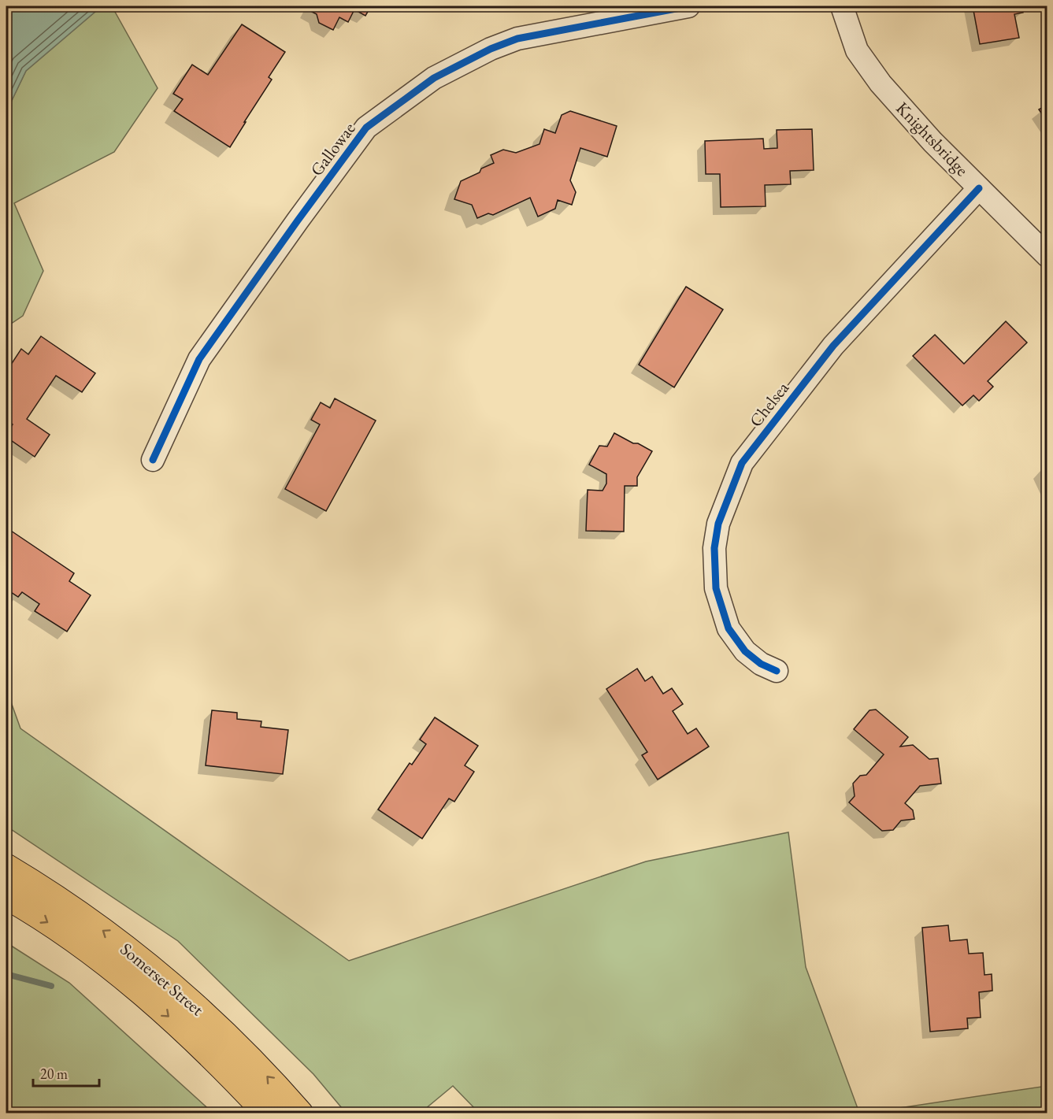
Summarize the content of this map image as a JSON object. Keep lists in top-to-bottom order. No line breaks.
{"streets":{"main road":["Somerset Street"],"street":["Knightsbridge","Gallowae","Chelsea"]},"crossings":[["Knightsbridge","Chelsea"]],"scale_bar":"20 m"}
